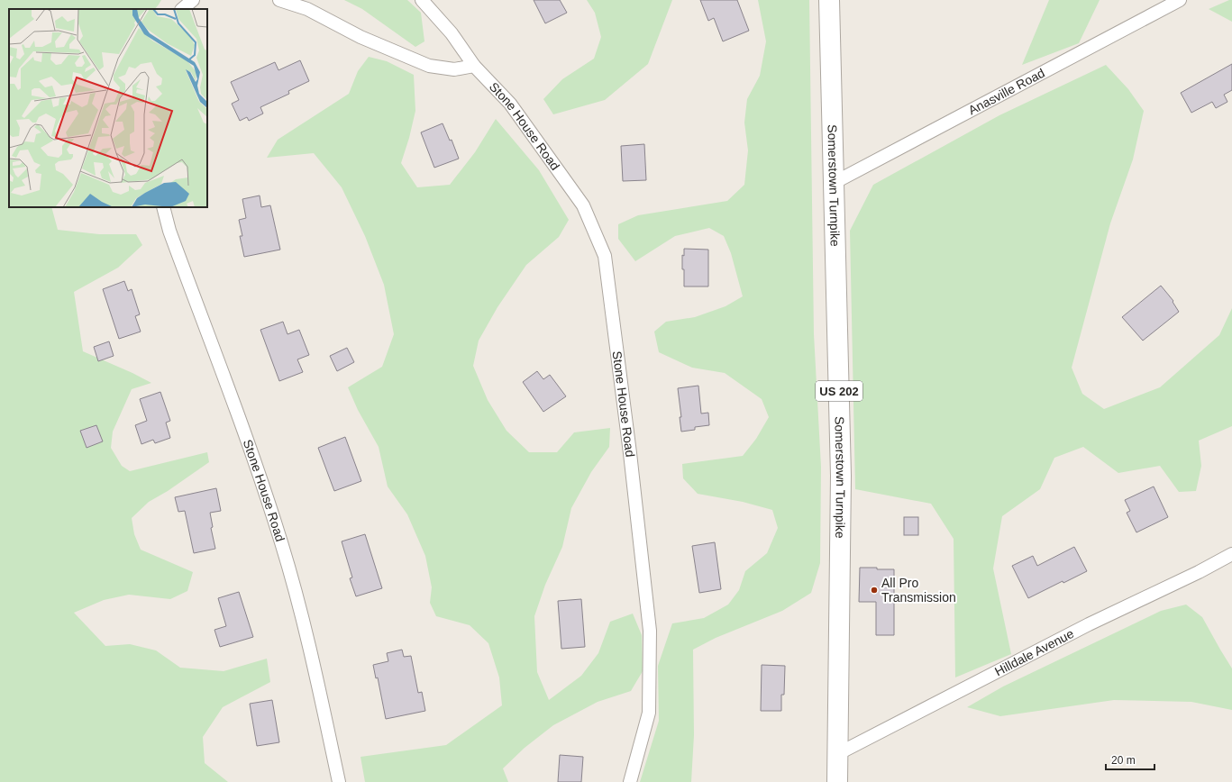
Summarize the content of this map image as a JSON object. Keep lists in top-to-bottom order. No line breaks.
{"streets":{"main road":["Somerstown Turnpike","US 202"],"street":["Anasville Road","Stone House Road","Hilldale Avenue"]},"crossings":[["Anasville Road","Somerstown Turnpike"],["Somerstown Turnpike","Hilldale Avenue"]],"places":["All Pro Transmission"],"scale_bar":"20 m"}
